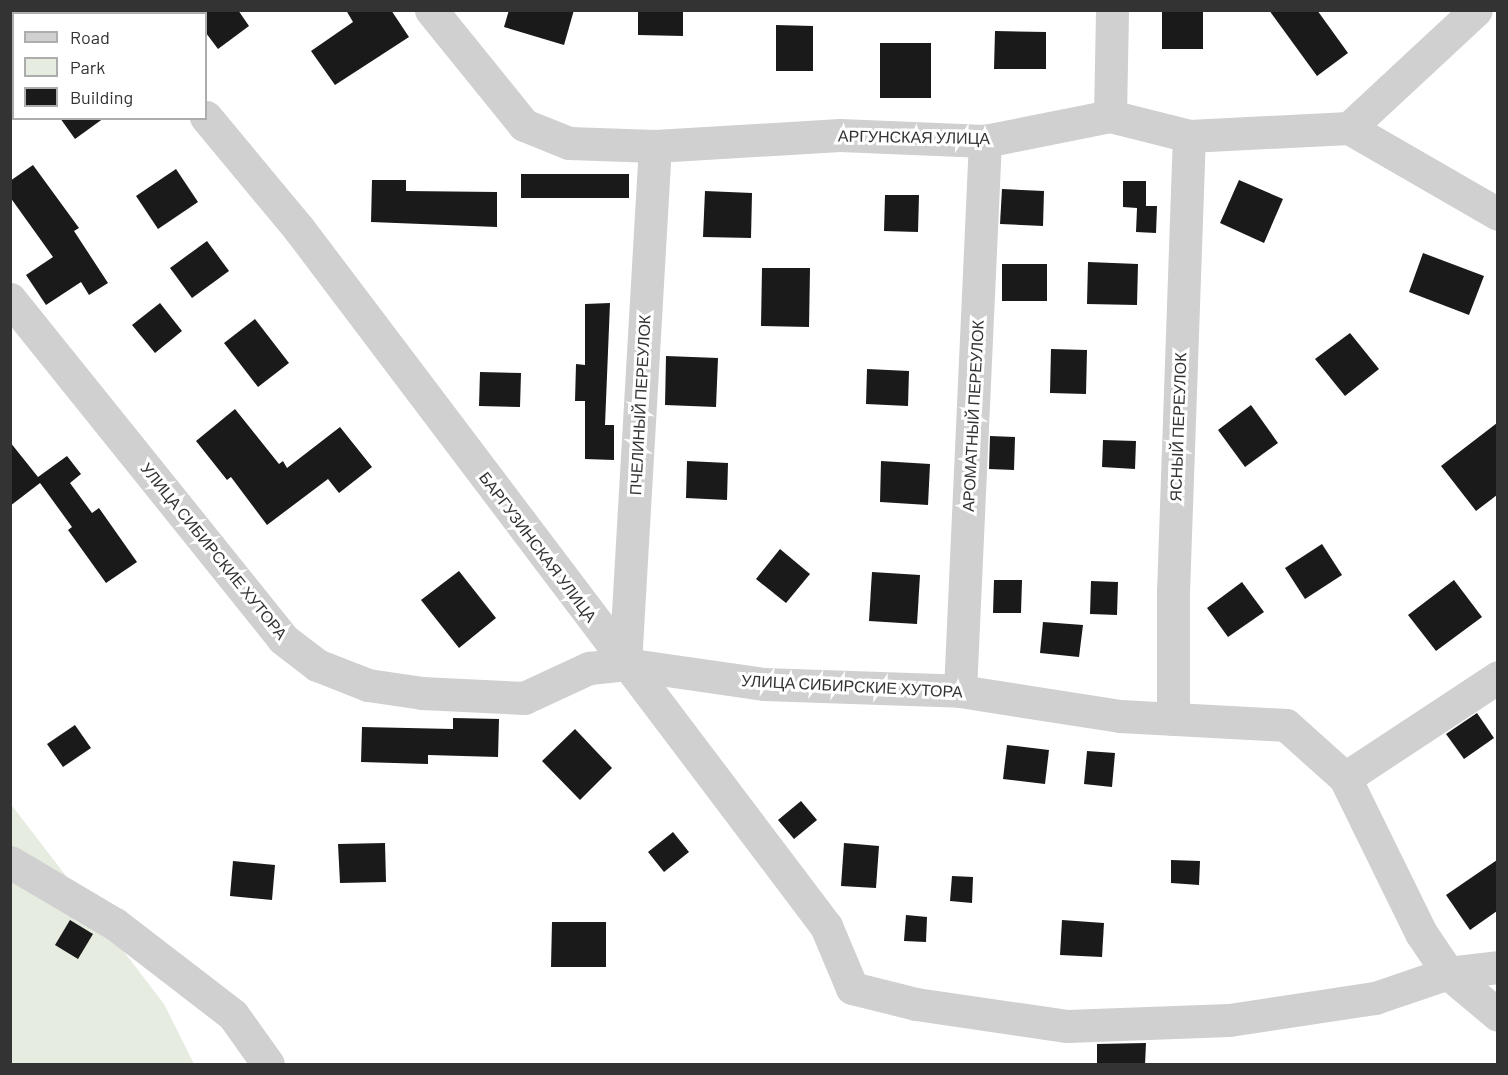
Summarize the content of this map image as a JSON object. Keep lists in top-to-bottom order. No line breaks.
{"streets":{"street":["АРГУНСКАЯ УЛИЦА","ПЧЕЛИНЫЙ ПЕРЕУЛОК","АРОМАТНЫЙ ПЕРЕУЛОК","ЯСНЫЙ ПЕРЕУЛОК","БАРГУЗИНСКАЯ УЛИЦА","УЛИЦА СИБИРСКИЕ ХУТОРА"]},"crossings":[["АРГУНСКАЯ УЛИЦА","ПЧЕЛИНЫЙ ПЕРЕУЛОК"],["АРГУНСКАЯ УЛИЦА","АРОМАТНЫЙ ПЕРЕУЛОК"],["АРГУНСКАЯ УЛИЦА","ЯСНЫЙ ПЕРЕУЛОК"],["ПЧЕЛИНЫЙ ПЕРЕУЛОК","БАРГУЗИНСКАЯ УЛИЦА"],["ПЧЕЛИНЫЙ ПЕРЕУЛОК","УЛИЦА СИБИРСКИЕ ХУТОРА"],["АРОМАТНЫЙ ПЕРЕУЛОК","УЛИЦА СИБИРСКИЕ ХУТОРА"],["ЯСНЫЙ ПЕРЕУЛОК","УЛИЦА СИБИРСКИЕ ХУТОРА"],["БАРГУЗИНСКАЯ УЛИЦА","УЛИЦА СИБИРСКИЕ ХУТОРА"]],"legend":["Road","Park","Building"]}
